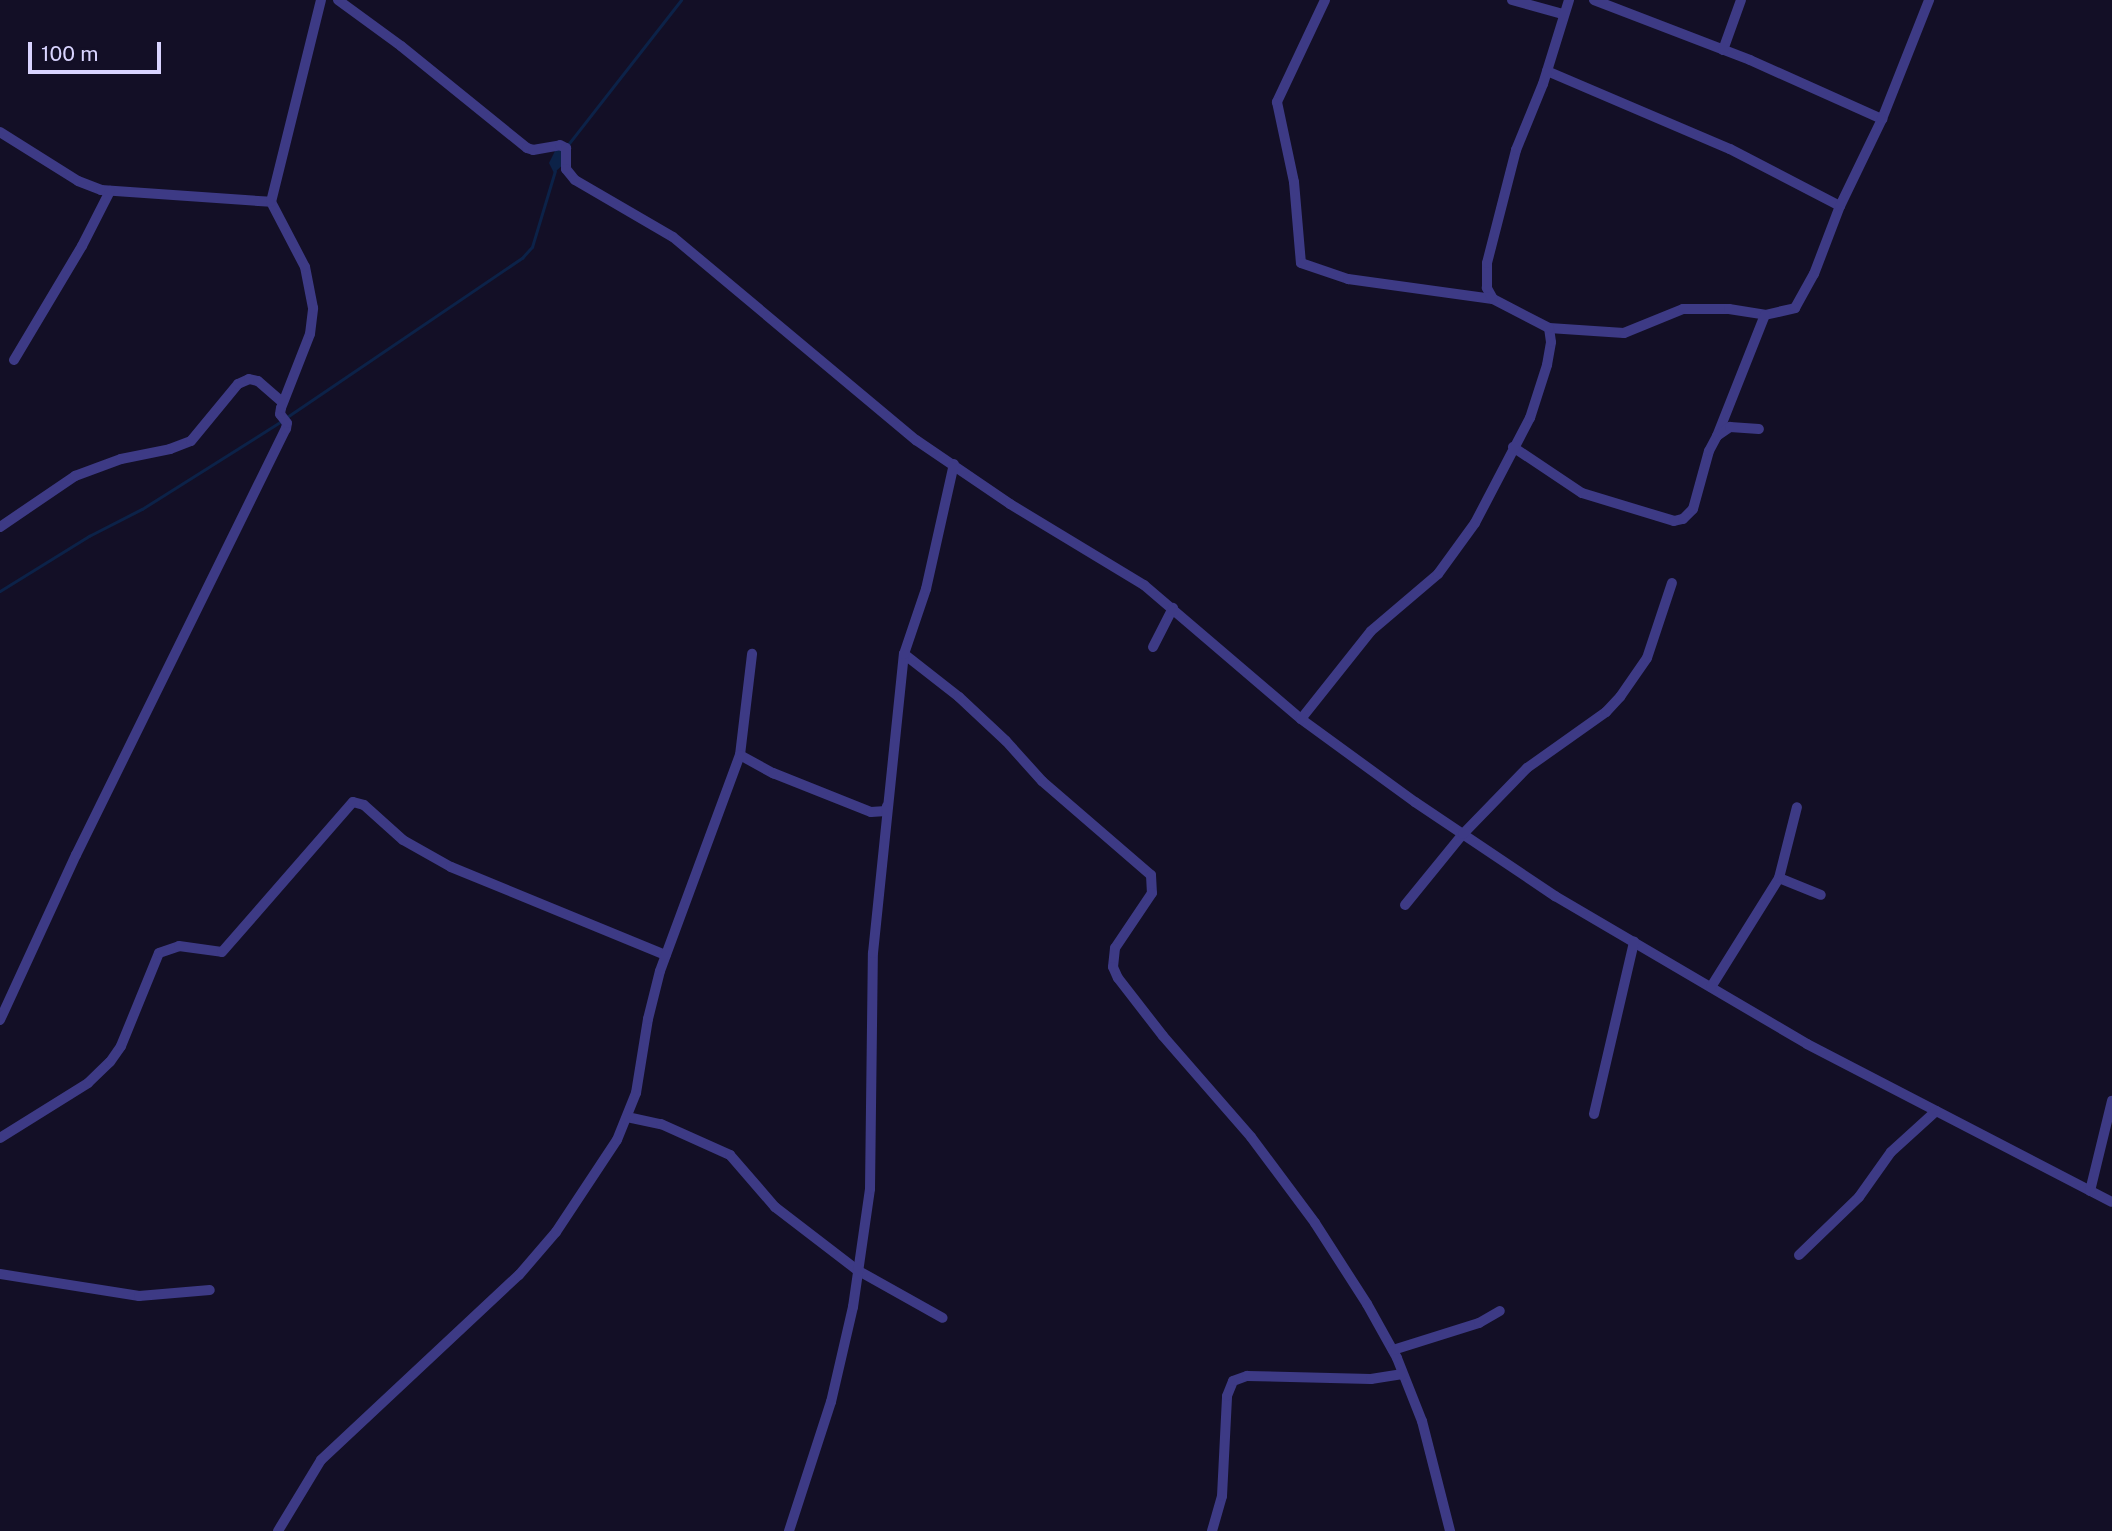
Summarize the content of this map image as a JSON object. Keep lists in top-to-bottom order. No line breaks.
{"scale_bar":"100 m"}
